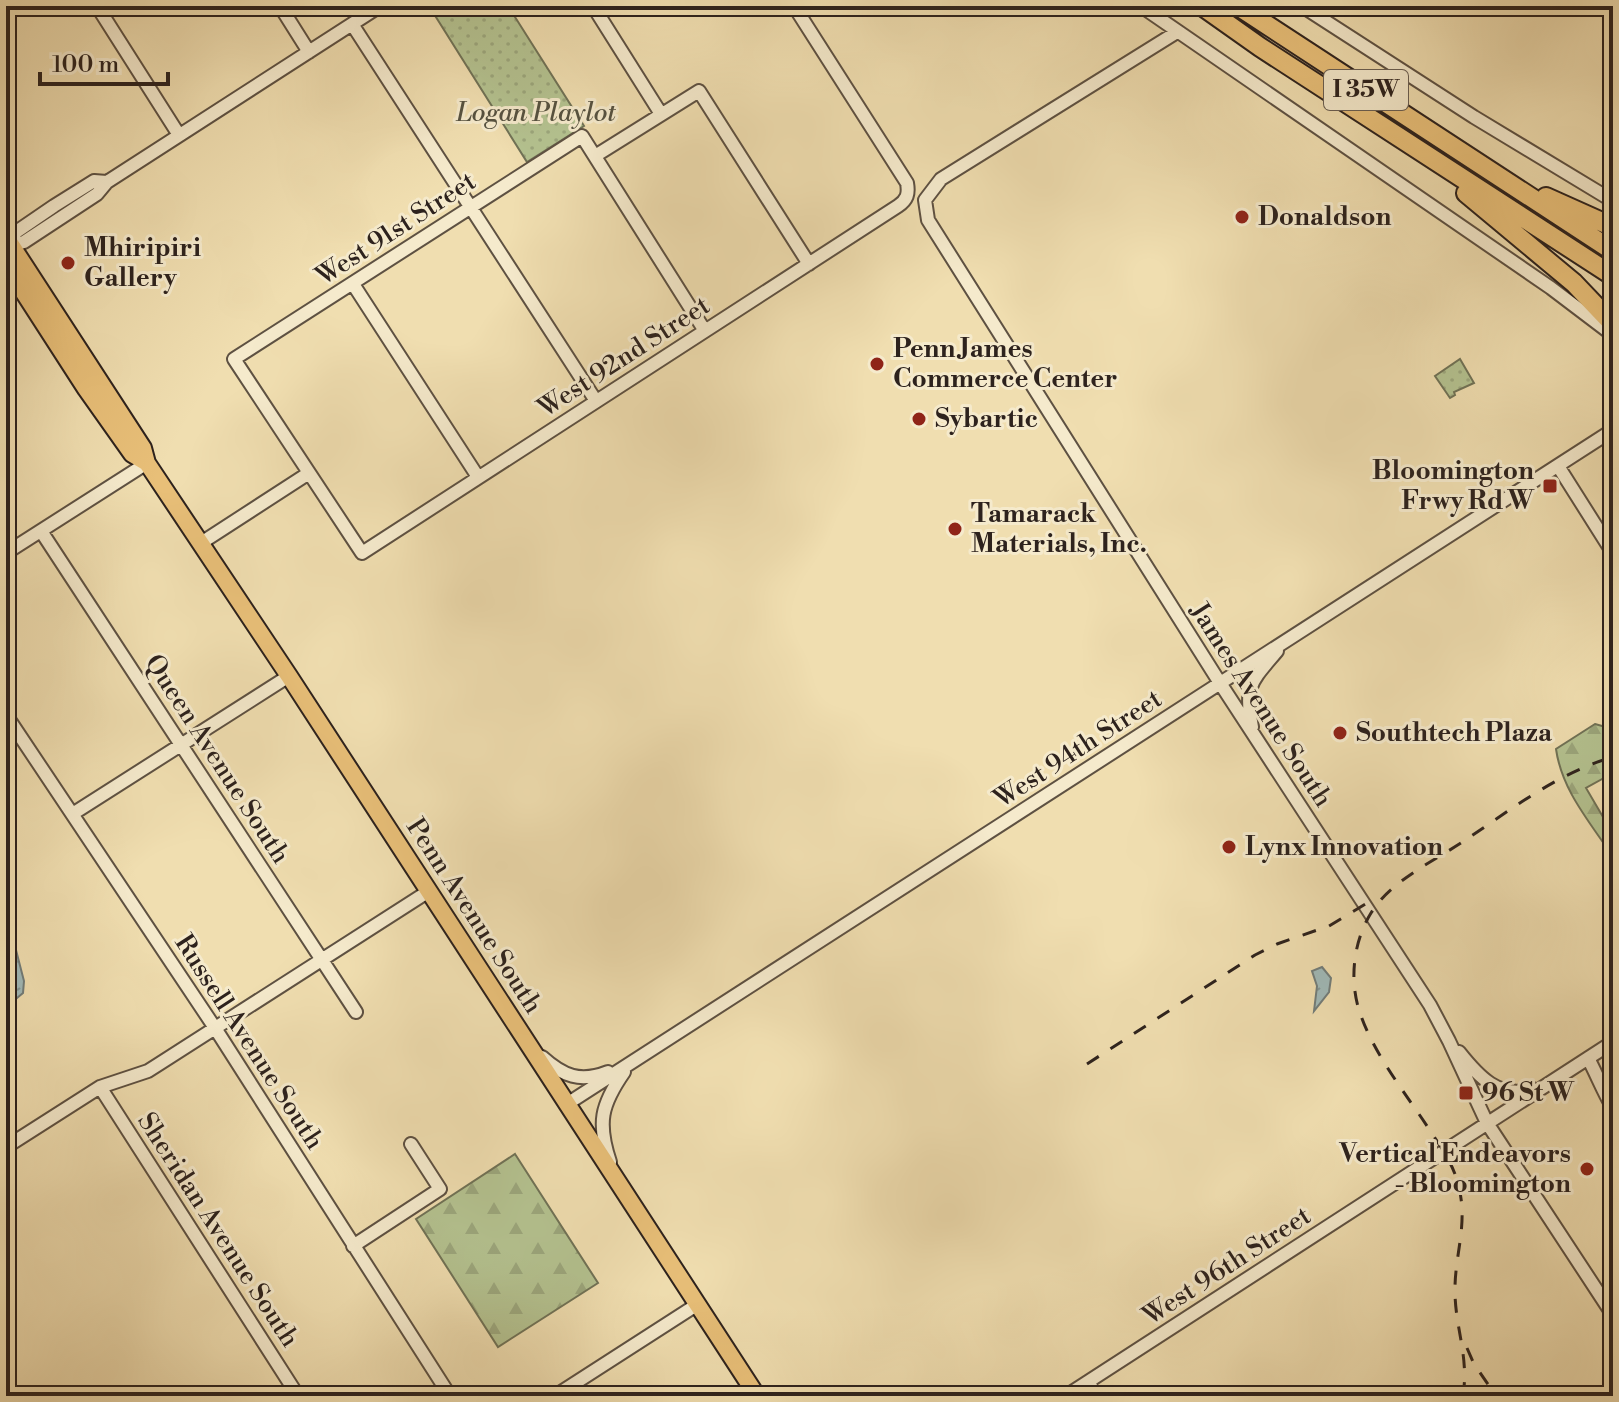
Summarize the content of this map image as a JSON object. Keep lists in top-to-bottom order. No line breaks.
{"streets":{"highway":["I 35W"],"main road":["Penn Avenue South"],"street":["West 91st Street","West 92nd Street","James Avenue South","West 94th Street","Queen Avenue South","Russell Avenue South","Sheridan Avenue South","West 96th Street"]},"crossings":[["West 91st Street","West 92nd Street"],["James Avenue South","West 94th Street"],["James Avenue South","West 96th Street"],["West 94th Street","Penn Avenue South"]],"parks":["Logan Playlot"],"places":{"other":["Donaldson","Mhiripiri Gallery","Penn James Commerce Center","Sybartic","Tamarack Materials, Inc.","Southtech Plaza","Lynx Innovation","Vertical Endeavors - Bloomington"],"transit":["Bloomington Frwy Rd W","96 St W"]},"scale_bar":"100 m"}
